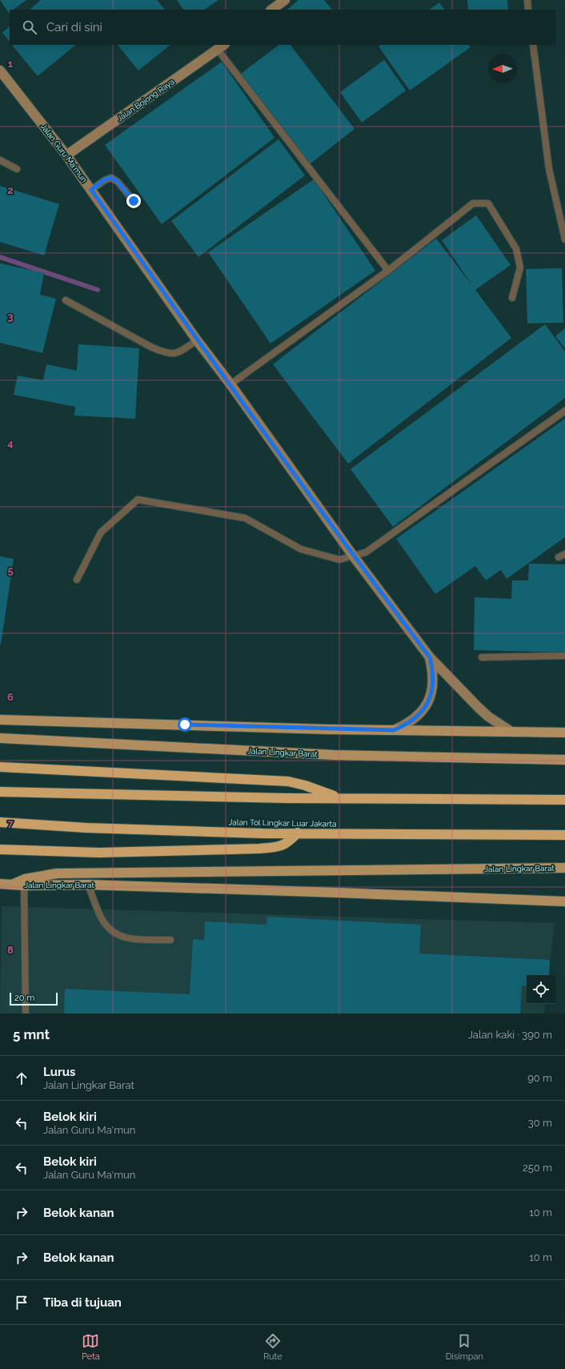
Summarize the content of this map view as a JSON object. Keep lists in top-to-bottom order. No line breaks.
{"streets":{"highway":["Jalan Tol Lingkar Luar Jakarta"],"main road":["Jalan Lingkar Barat"],"street":["Jalan Bojong Raya","Jalan Guru Ma'mun"]},"crossings":[["Jalan Bojong Raya","Jalan Guru Ma'mun"]],"scale_bar":"20 m","north":"left","page":{"search":"Cari di sini","scale":"20 m","heading":["5 mnt","Jalan kaki · 390 m"],"list":[["Lurus","Jalan Lingkar Barat","90 m"],["Belok kiri","Jalan Guru Ma'mun","30 m"],["Belok kiri","Jalan Guru Ma'mun","250 m"],["Belok kanan","10 m"],["Belok kanan","10 m"],"Tiba di tujuan"],"nav":["Peta","Rute","Disimpan"]},"grid":{"rows":["1","2","3","4","5","6","7","8"]}}
